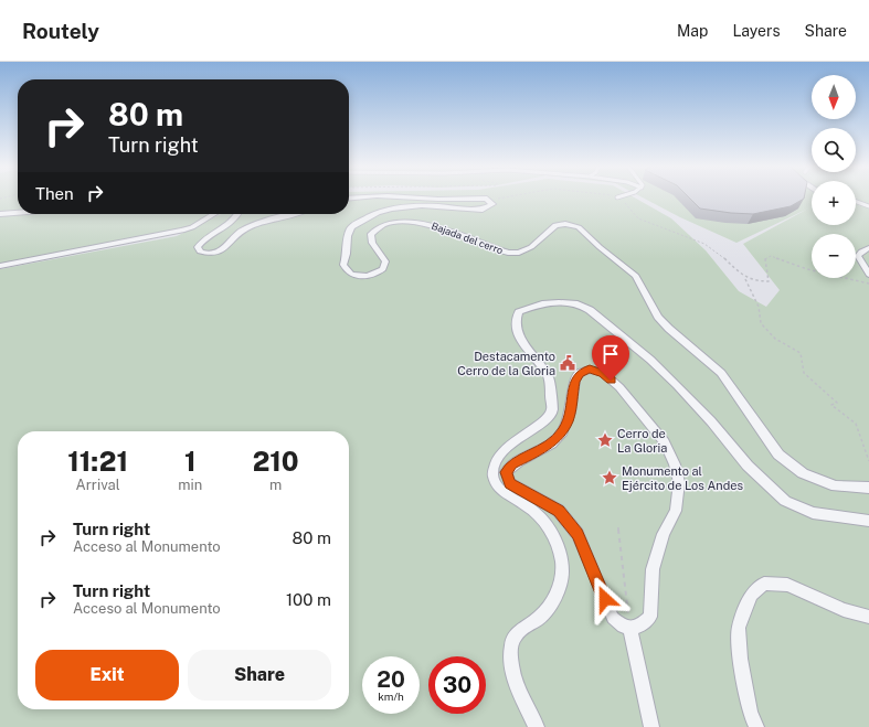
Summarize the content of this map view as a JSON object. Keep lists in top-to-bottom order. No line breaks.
{"streets":{"street":["Bajada del cerro"]},"places":{"public building":["Destacamento Cerro de la Gloria"],"place":["Cerro de La Gloria","Monumento al Ejército de Los Andes"]},"north":"bottom","page":{"header":"Routely","nav":["Map","Layers","Share"],"map_buttons":["+","−"],"turn":["80 m","Turn right"],"then":"Then","eta":["11:21","Arrival","1","min","210","m"],"list":[{"name":"Turn right","note":"Acceso al Monumento","value":"80 m"},{"name":"Turn right","note":"Acceso al Monumento","value":"100 m"}],"buttons":["Exit","Share"],"speed":"20 km/h","limit":"30"}}
